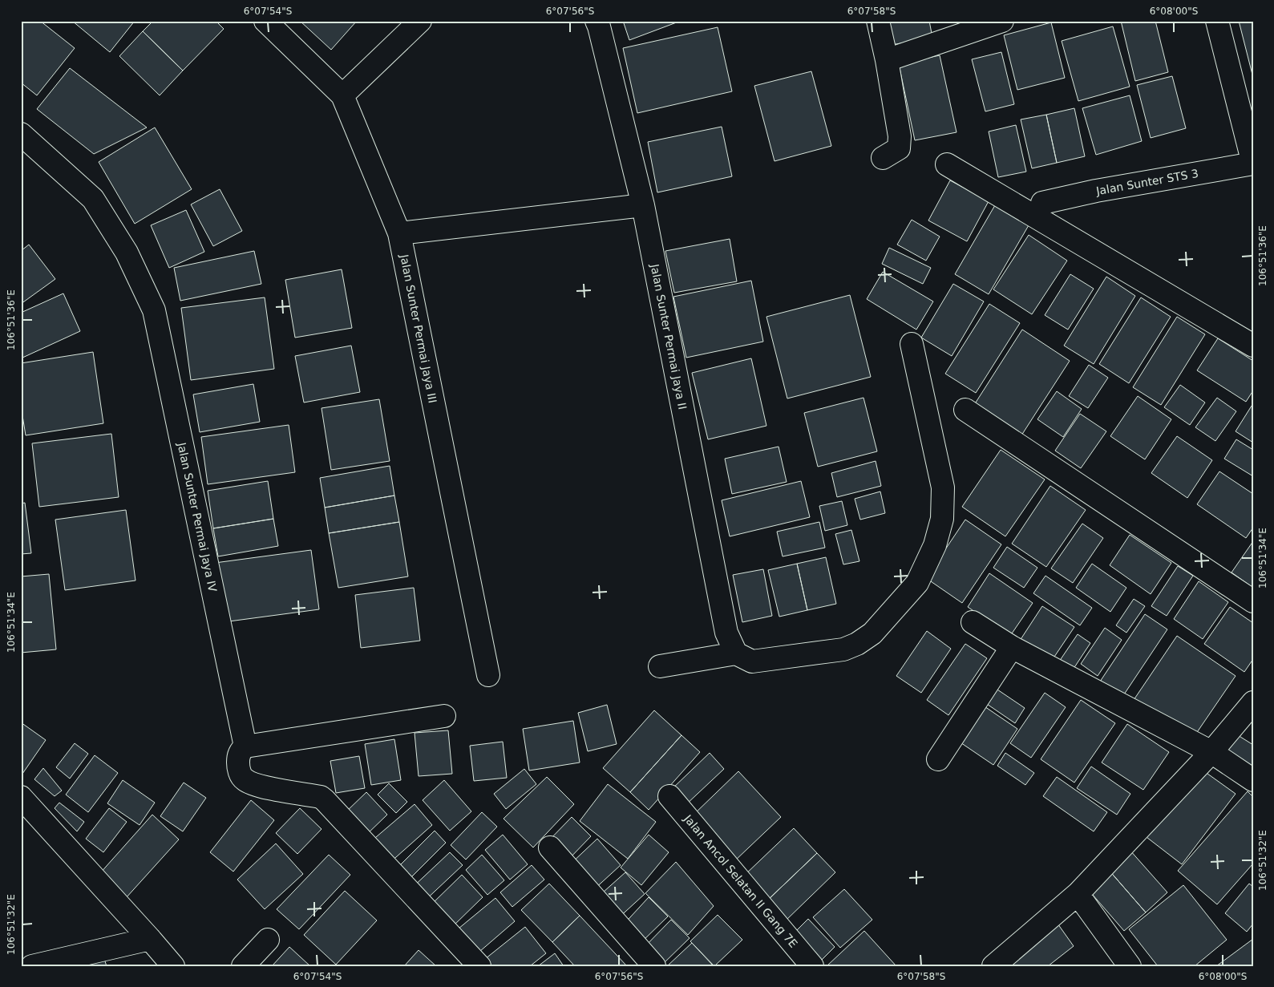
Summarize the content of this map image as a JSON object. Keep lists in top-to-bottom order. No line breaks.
{"streets":{"street":["Jalan Sunter STS 3","Jalan Sunter Permai Jaya III","Jalan Sunter Permai Jaya II","Jalan Sunter Permai Jaya IV","Jalan Ancol Selatan II Gang 7E"]},"coordinates":["6°07'54\"S","6°07'56\"S","6°07'58\"S","6°08'00\"S","106°51'36\"E","106°51'34\"E","106°51'32\"E"]}
